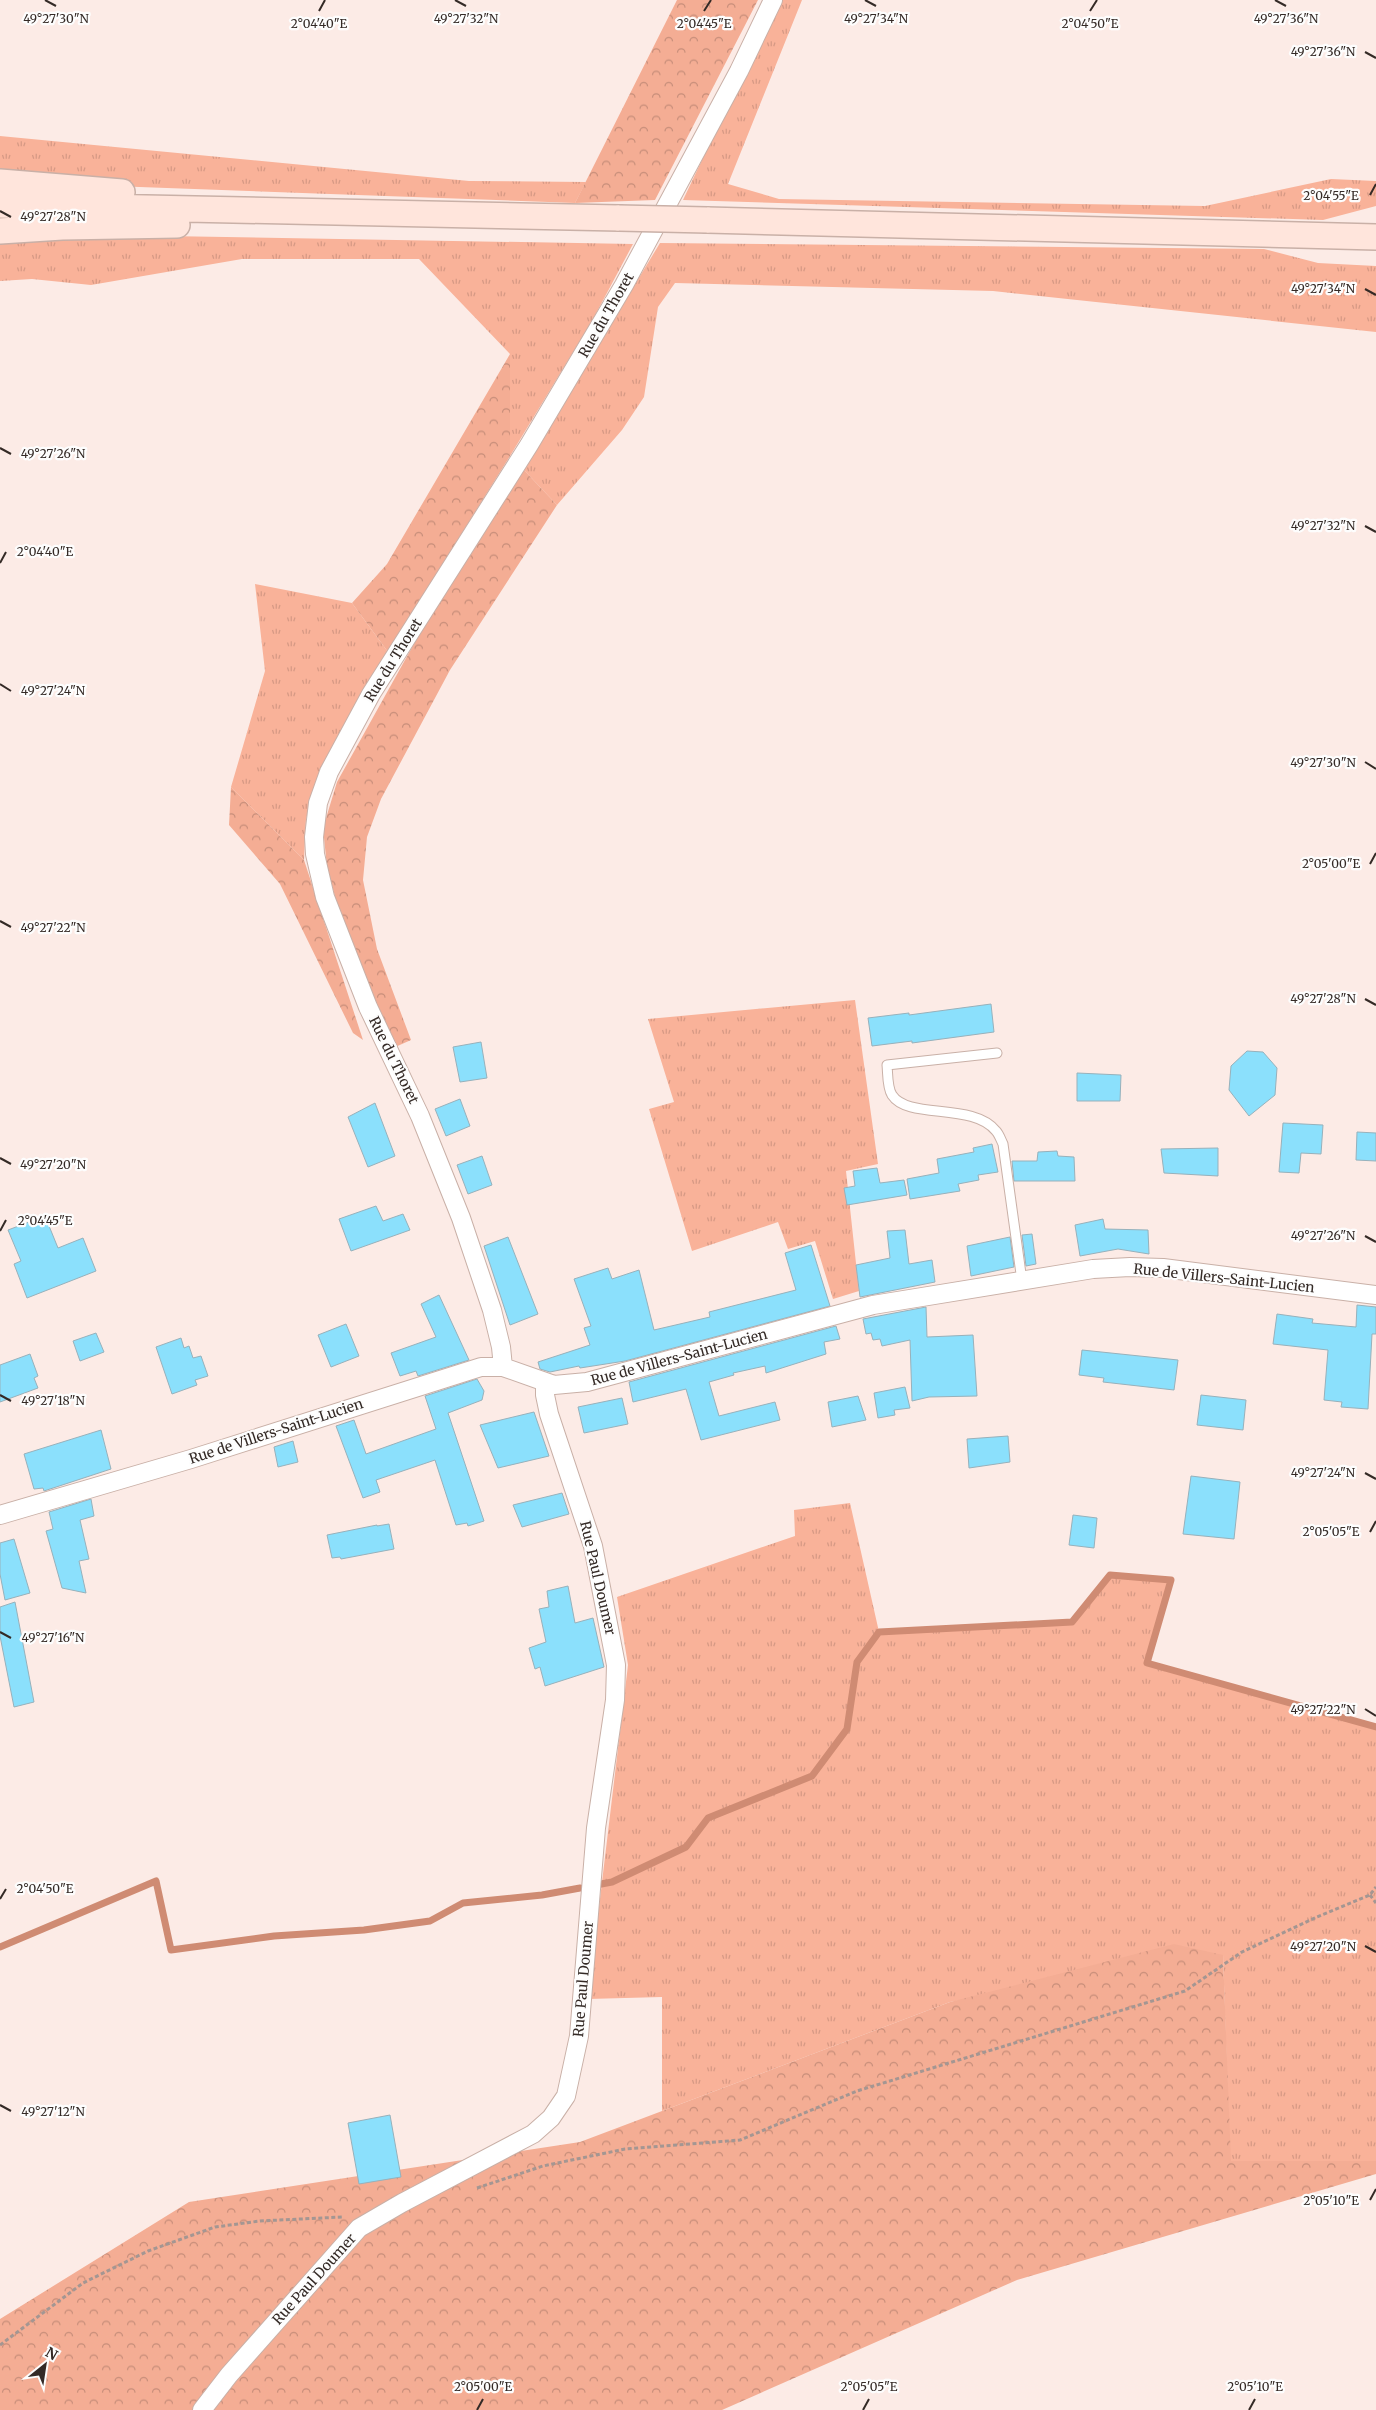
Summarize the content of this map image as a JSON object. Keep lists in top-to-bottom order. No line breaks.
{"streets":{"street":["Rue du Thoret","Rue de Villers-Saint-Lucien","Rue Paul Doumer"]},"crossings":[["Rue du Thoret","Rue de Villers-Saint-Lucien"],["Rue de Villers-Saint-Lucien","Rue Paul Doumer"]],"north":"top right","coordinates":["49°27'36\"N","49°27'30\"N","49°27'32\"N","49°27'34\"N","2°04'40\"E","2°04'45\"E","2°04'50\"E","2°04'55\"E","49°27'28\"N","49°27'26\"N","49°27'24\"N","2°05'00\"E","49°27'22\"N","49°27'20\"N","49°27'18\"N","2°05'05\"E","49°27'16\"N","49°27'12\"N","2°05'10\"E"]}
